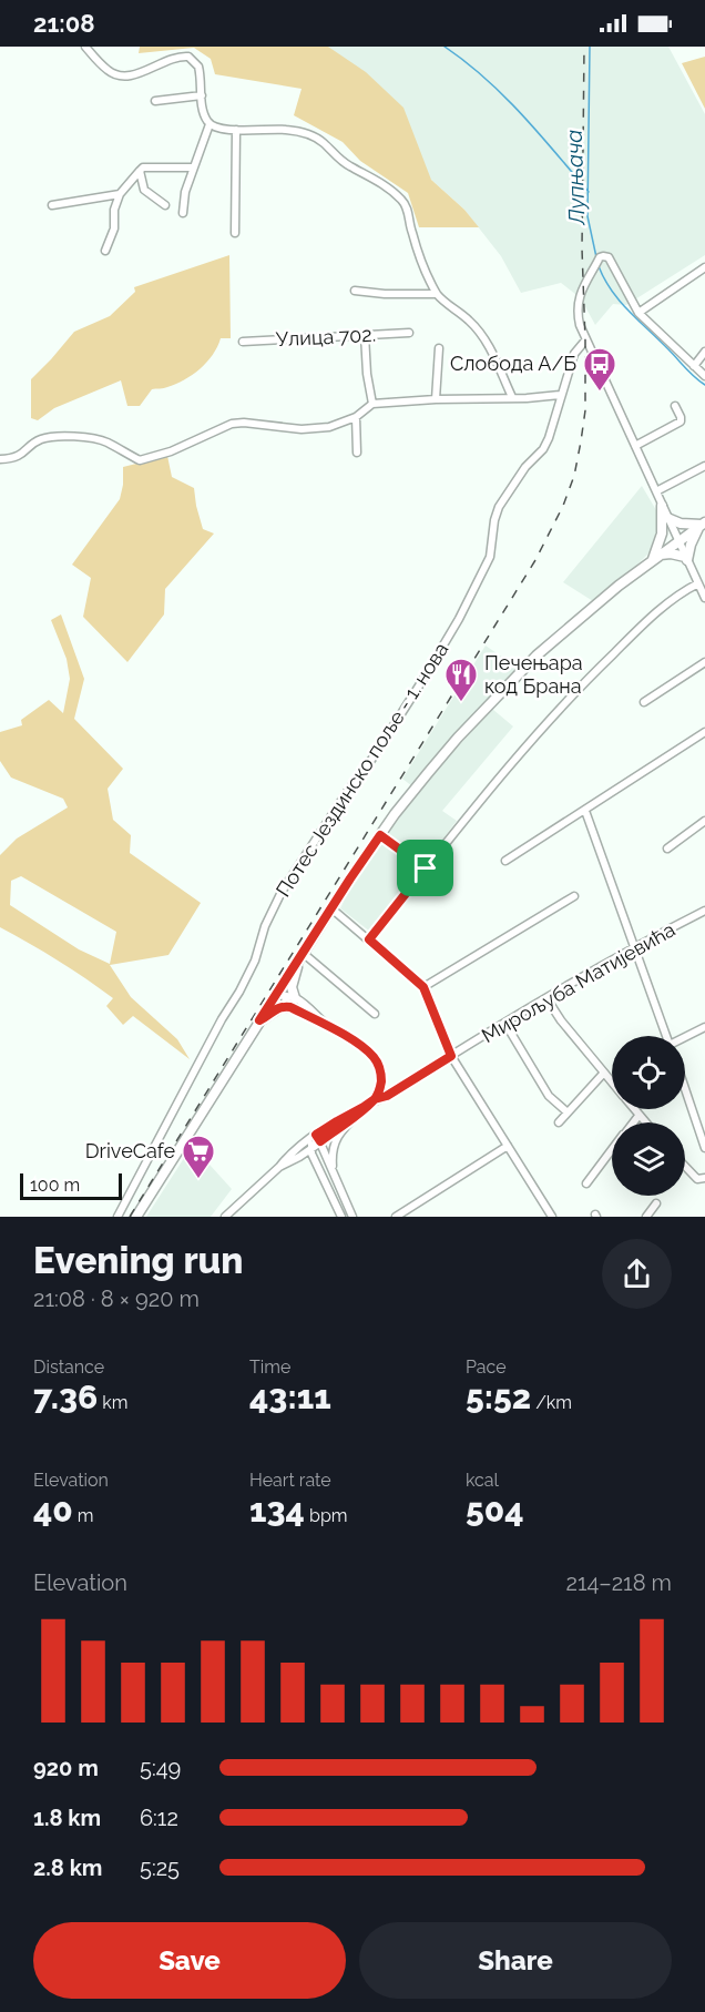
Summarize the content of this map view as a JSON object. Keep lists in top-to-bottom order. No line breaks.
{"streets":{"street":["Улица 702.","Потес Јездинско поље - 1. нова","Мирољуба Матијевића"]},"water":["Лупњача"],"places":{"bus stop":["Слобода А/Б"],"restaurant":["Печењара код Брана"],"supermarket":["DriveCafe"]},"scale_bar":"100 m","page":{"status":"21:08","scale":"100 m","heading":["Evening run","21:08 · 8 × 920 m"],"stats":[["Distance","7.36 km"],["Time","43:11"],["Pace","5:52 /km"],["Elevation","40 m"],["Heart rate","134 bpm"],["kcal","504"]],"chart":["Elevation","214–218 m"],"list":[{"name":"920 m","note":"5:49"},{"name":"1.8 km","note":"6:12"},{"name":"2.8 km","note":"5:25"}],"buttons":["Save","Share"]}}
